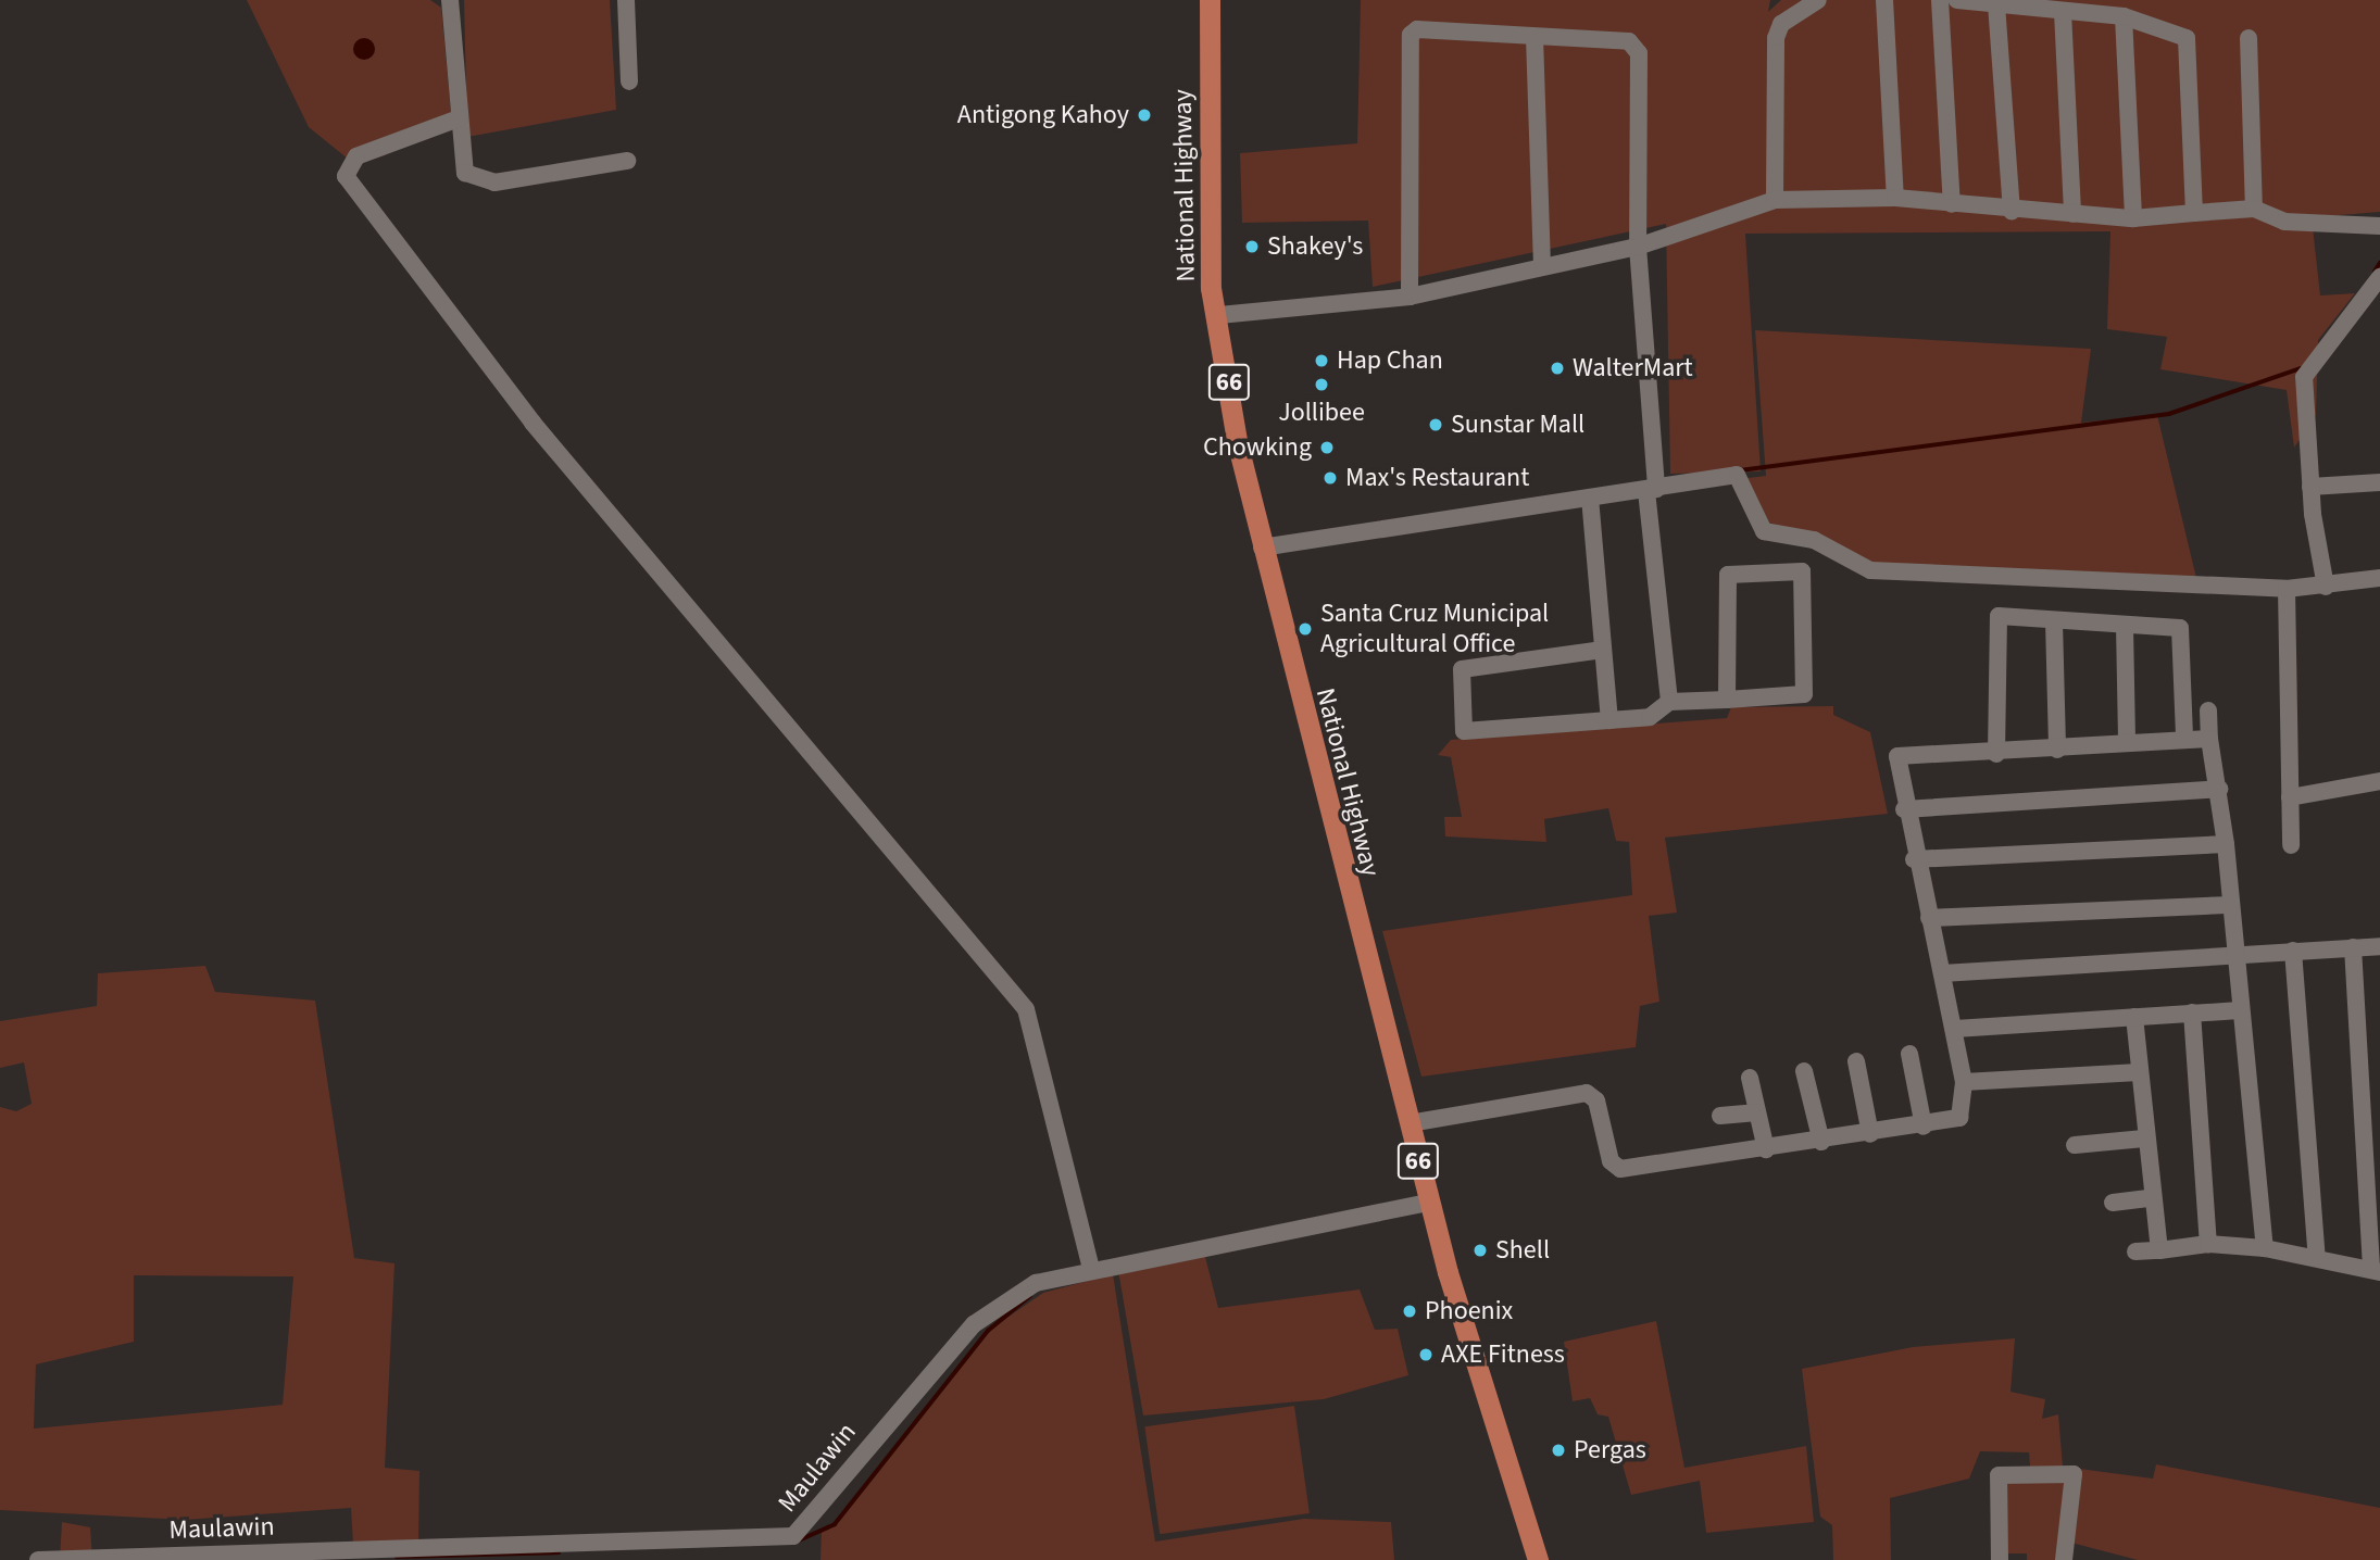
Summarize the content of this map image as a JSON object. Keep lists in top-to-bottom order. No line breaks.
{"streets":{"main road":["National Highway","66"],"street":["Maulawin"]},"crossings":[["National Highway","Maulawin"]],"places":["Antigong Kahoy","Shakey's","Hap Chan","WalterMart","Jollibee","Sunstar Mall","Chowking","Max's Restaurant","Santa Cruz Municipal Agricultural Office","Shell","Phoenix","AXE Fitness","Pergas"]}
